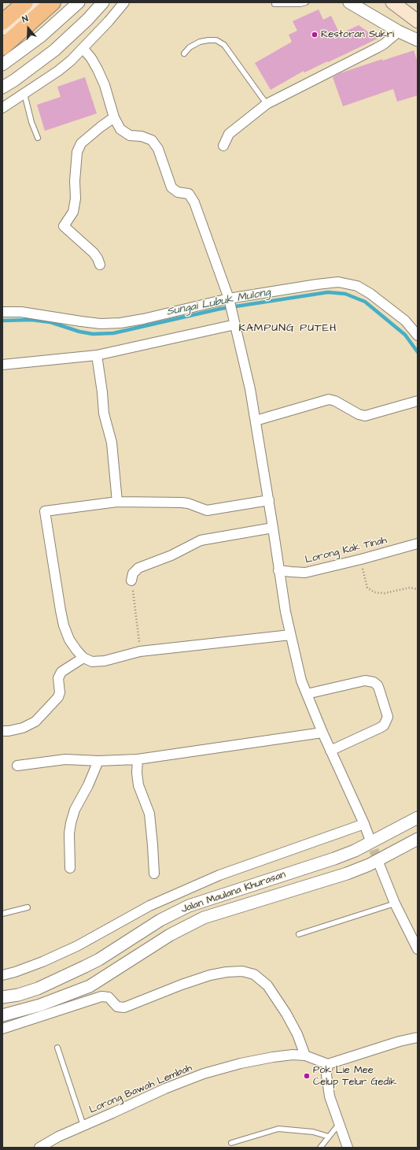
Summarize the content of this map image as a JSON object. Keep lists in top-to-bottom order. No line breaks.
{"streets":{"street":["Lorong Kak Tinah","Jalan Maulana Khurasan","Lorong Bawah Lembah"]},"districts":["KAMPUNG PUTEH"],"water":["Sungai Lubuk Mulong"],"places":["Restoran Sukri","Pok Lie Mee Celup Telur Gedik"],"north":"top"}
